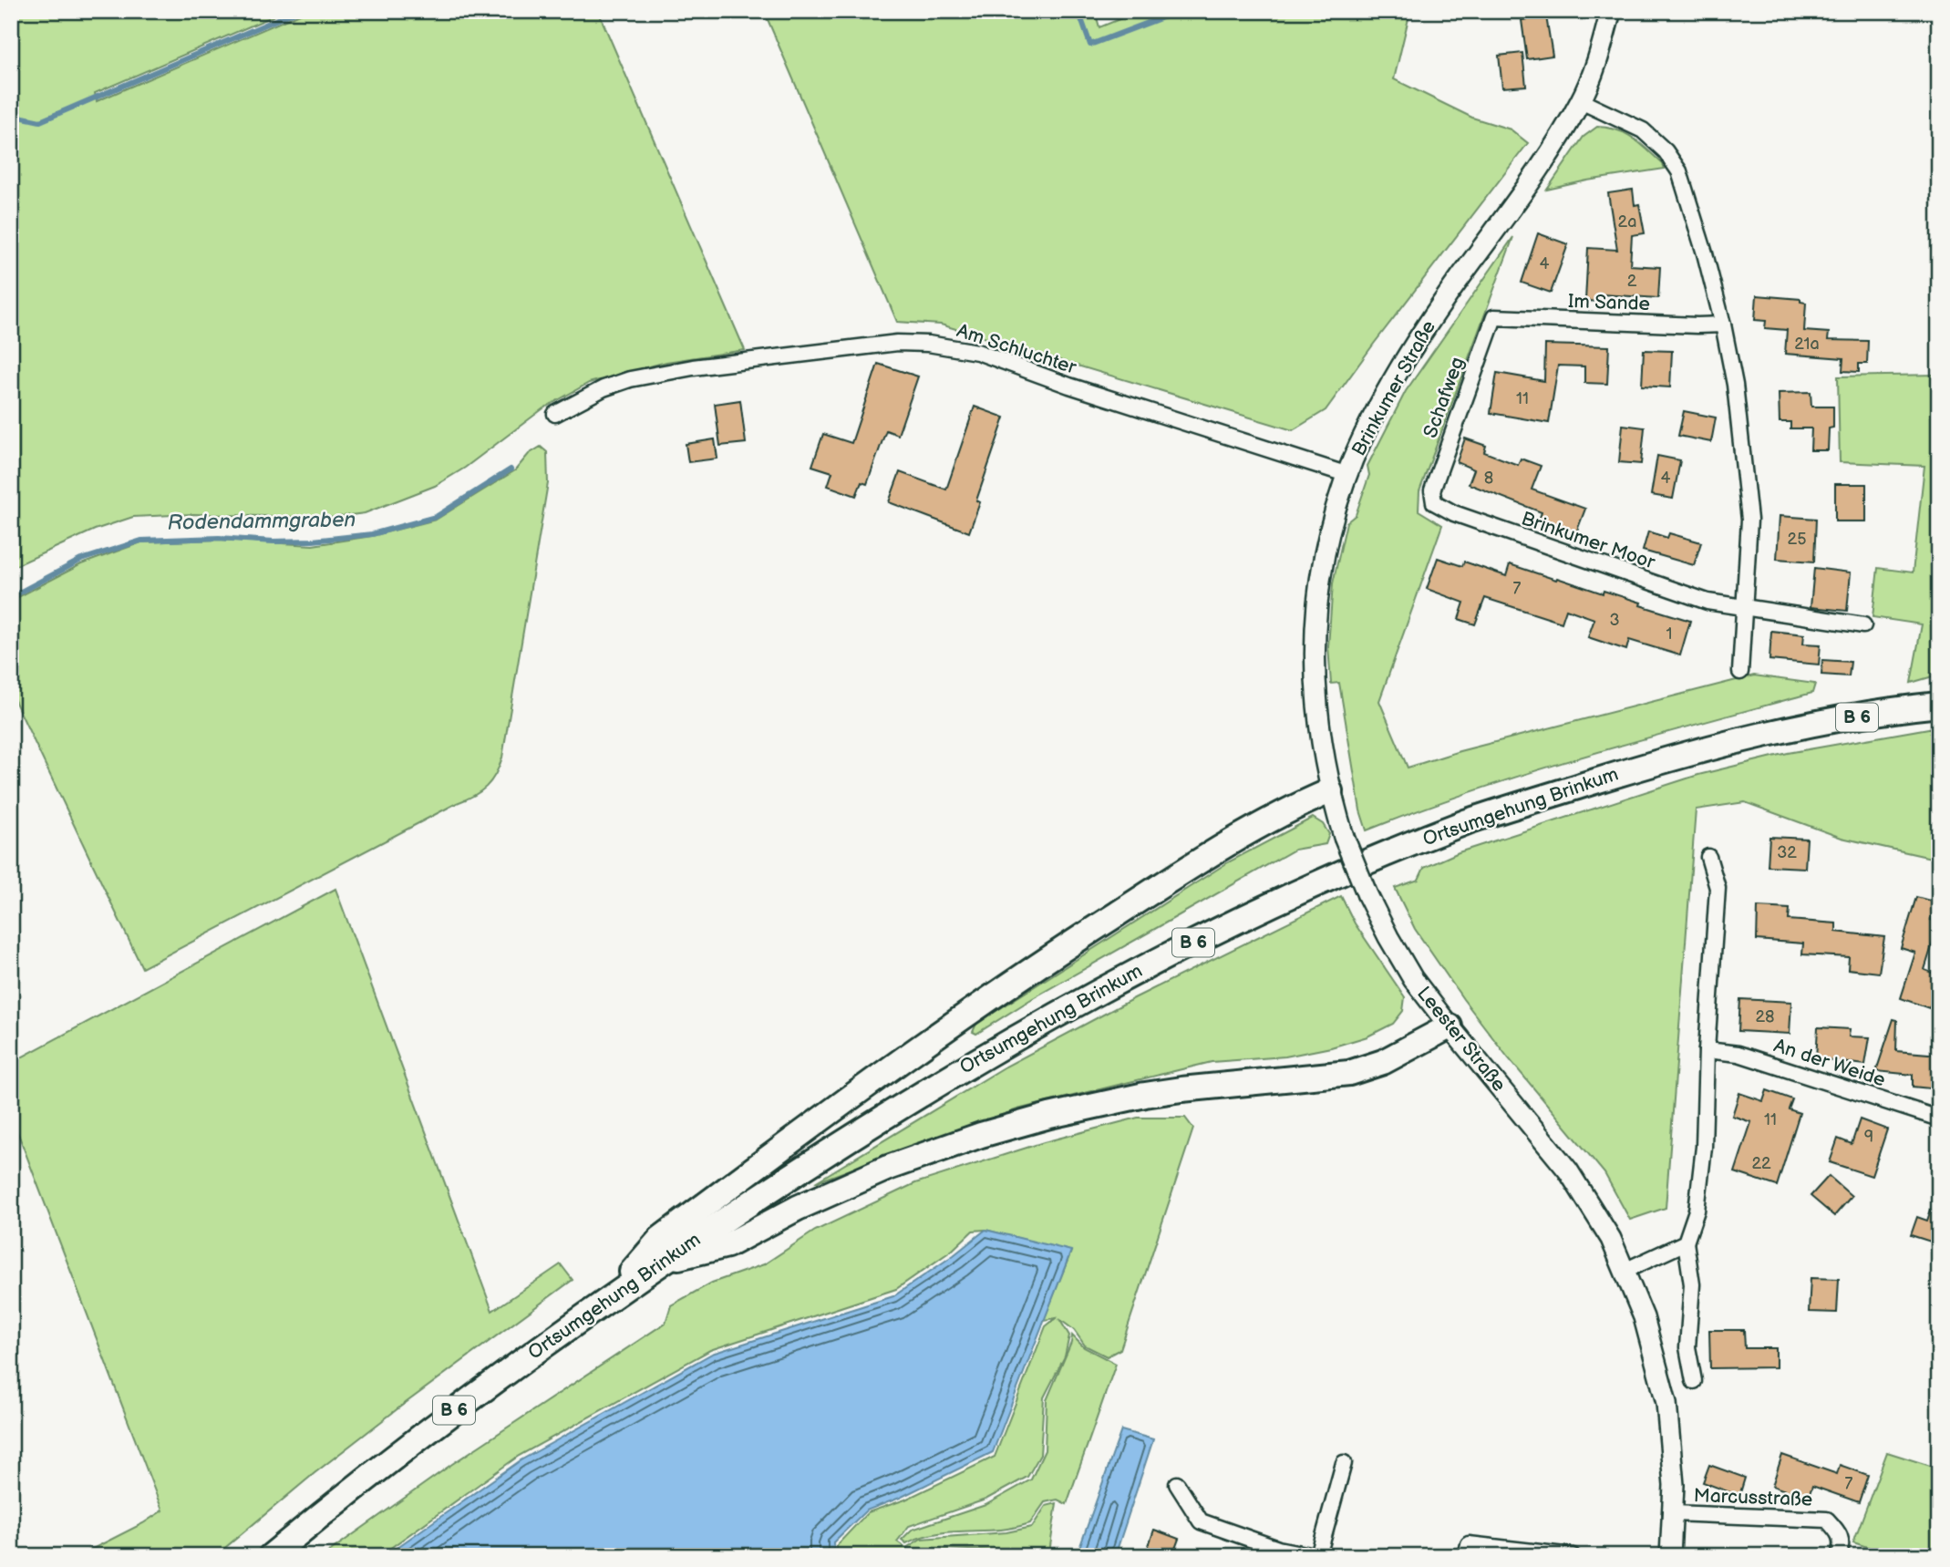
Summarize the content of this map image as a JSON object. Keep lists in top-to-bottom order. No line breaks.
{"streets":{"highway":["B 6","Ortsumgehung Brinkum"],"street":["Im Sande","Am Schluchter","Brinkumer Straße","Schafweg","Brinkumer Moor","Leester Straße","An der Weide","Marcusstraße"]},"crossings":[["Im Sande","Schafweg"],["Am Schluchter","Brinkumer Straße"],["Brinkumer Straße","B 6"],["Brinkumer Straße","Leester Straße"],["Schafweg","Brinkumer Moor"],["B 6","Ortsumgehung Brinkum"],["B 6","Leester Straße"],["Leester Straße","Marcusstraße"]],"water":["Rodendammgraben"],"house_numbers":["2a","4","2","21a","11","8","4","25","7","3","1","32","28","11","9","22","7"]}
